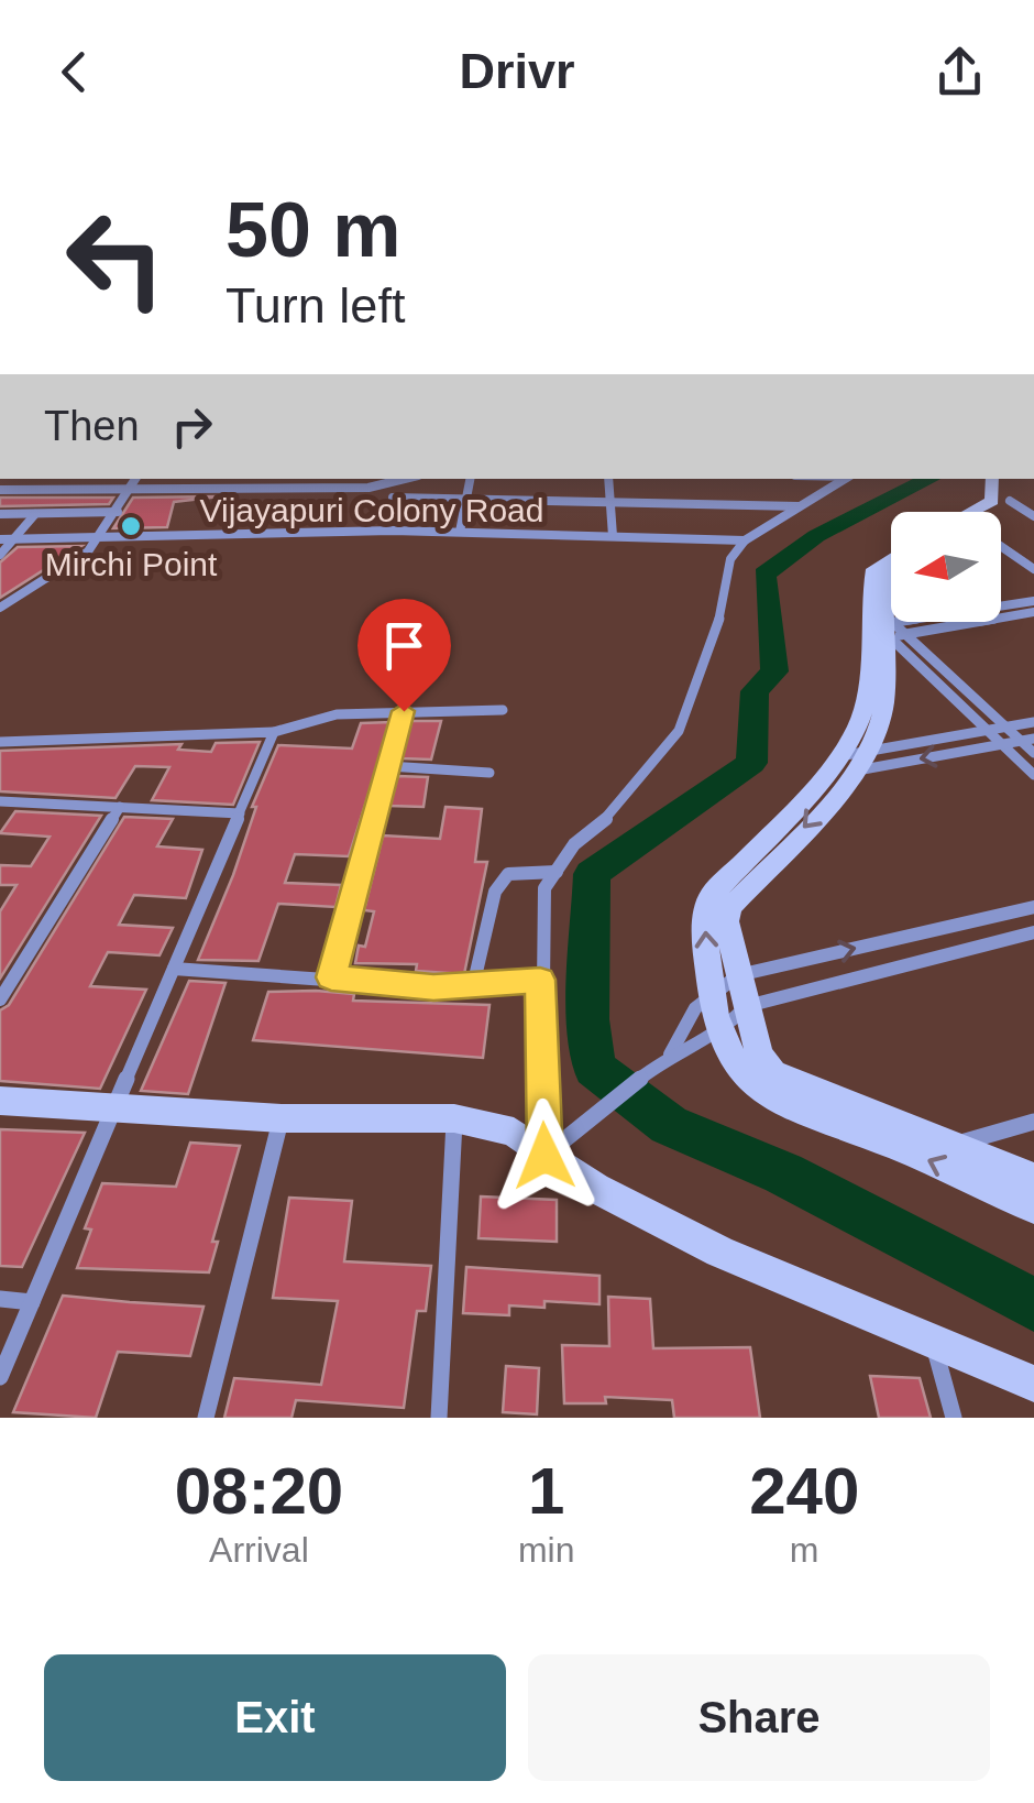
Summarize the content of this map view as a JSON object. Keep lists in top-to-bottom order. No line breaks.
{"streets":{"street":["Vijayapuri Colony Road"]},"places":["Mirchi Point"],"north":"left","page":{"header":"Drivr","turn":["50 m","Turn left"],"then":"Then","eta":["08:20","Arrival","1","min","240","m"],"buttons":["Exit","Share"]}}
